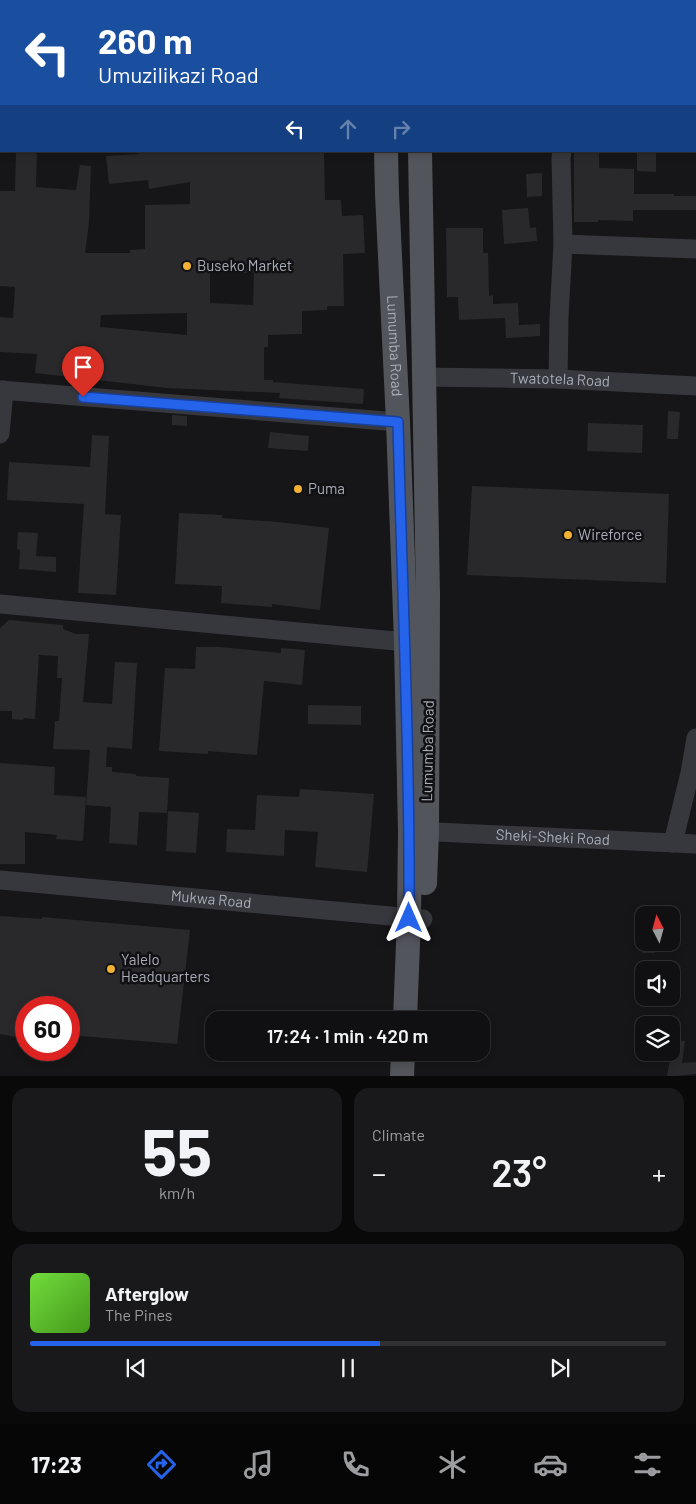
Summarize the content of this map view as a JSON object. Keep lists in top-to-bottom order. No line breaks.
{"streets":{"main road":["Lumumba Road"],"street":["Twatotela Road","Sheki-Sheki Road","Mukwa Road"]},"crossings":[["Lumumba Road","Twatotela Road"],["Lumumba Road","Sheki-Sheki Road"],["Lumumba Road","Mukwa Road"]],"places":["Buseko Market","Puma","Wireforce","Yalelo Headquarters"],"north":"top","page":{"turn":["260 m","Umuzilikazi Road"],"limit":"60","trip":"17:24 · 1 min · 420 m","tile":[["55","km/h"],"Climate"],"heat":["−","23°","+"],"song":["Afterglow","The Pines"],"tabs":"17:23"}}
